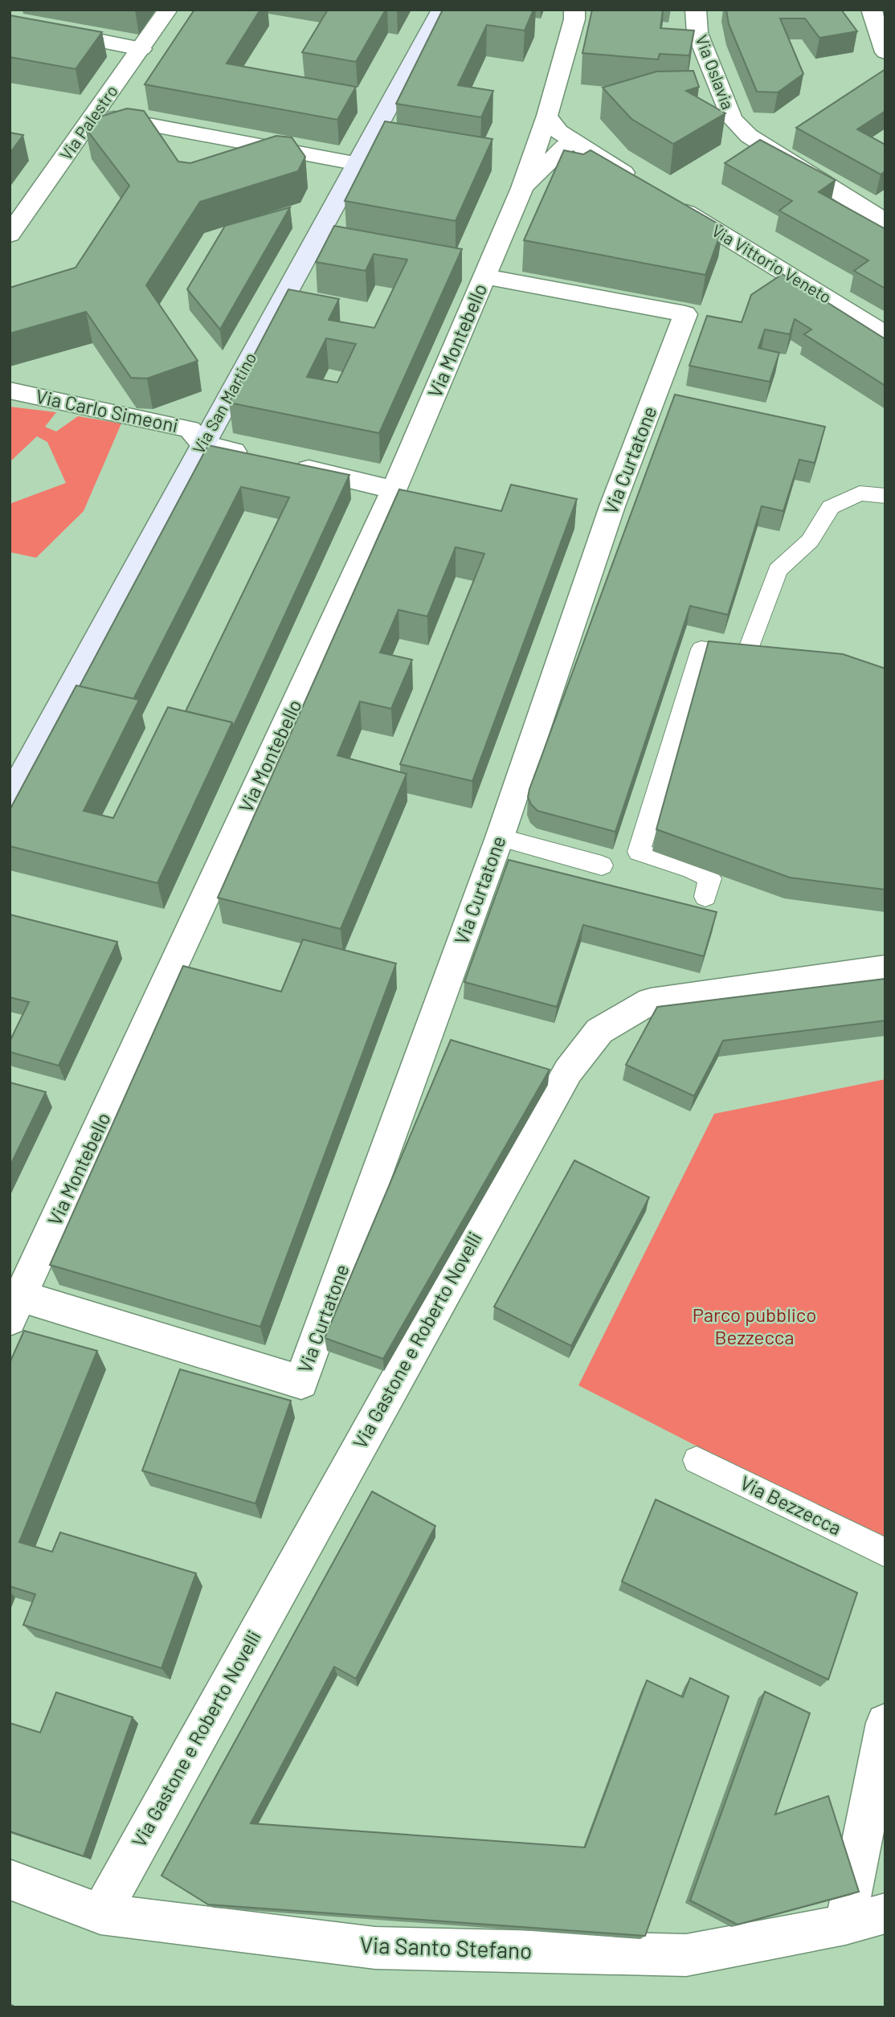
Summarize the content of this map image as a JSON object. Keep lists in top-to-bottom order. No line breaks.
{"streets":{"main road":["Via San Martino"],"street":["Via Oslavia","Via Palestro","Via Vittorio Veneto","Via Montebello","Via Carlo Simeoni","Via Curtatone","Via Gastone e Roberto Novelli","Via Santo Stefano"],"lane":["Via Bezzecca"]},"crossings":[["Via Montebello","Via Carlo Simeoni"],["Via Montebello","Via Curtatone"],["Via San Martino","Via Carlo Simeoni"],["Via Gastone e Roberto Novelli","Via Santo Stefano"]],"parks":["Parco pubblico Bezzecca"]}
